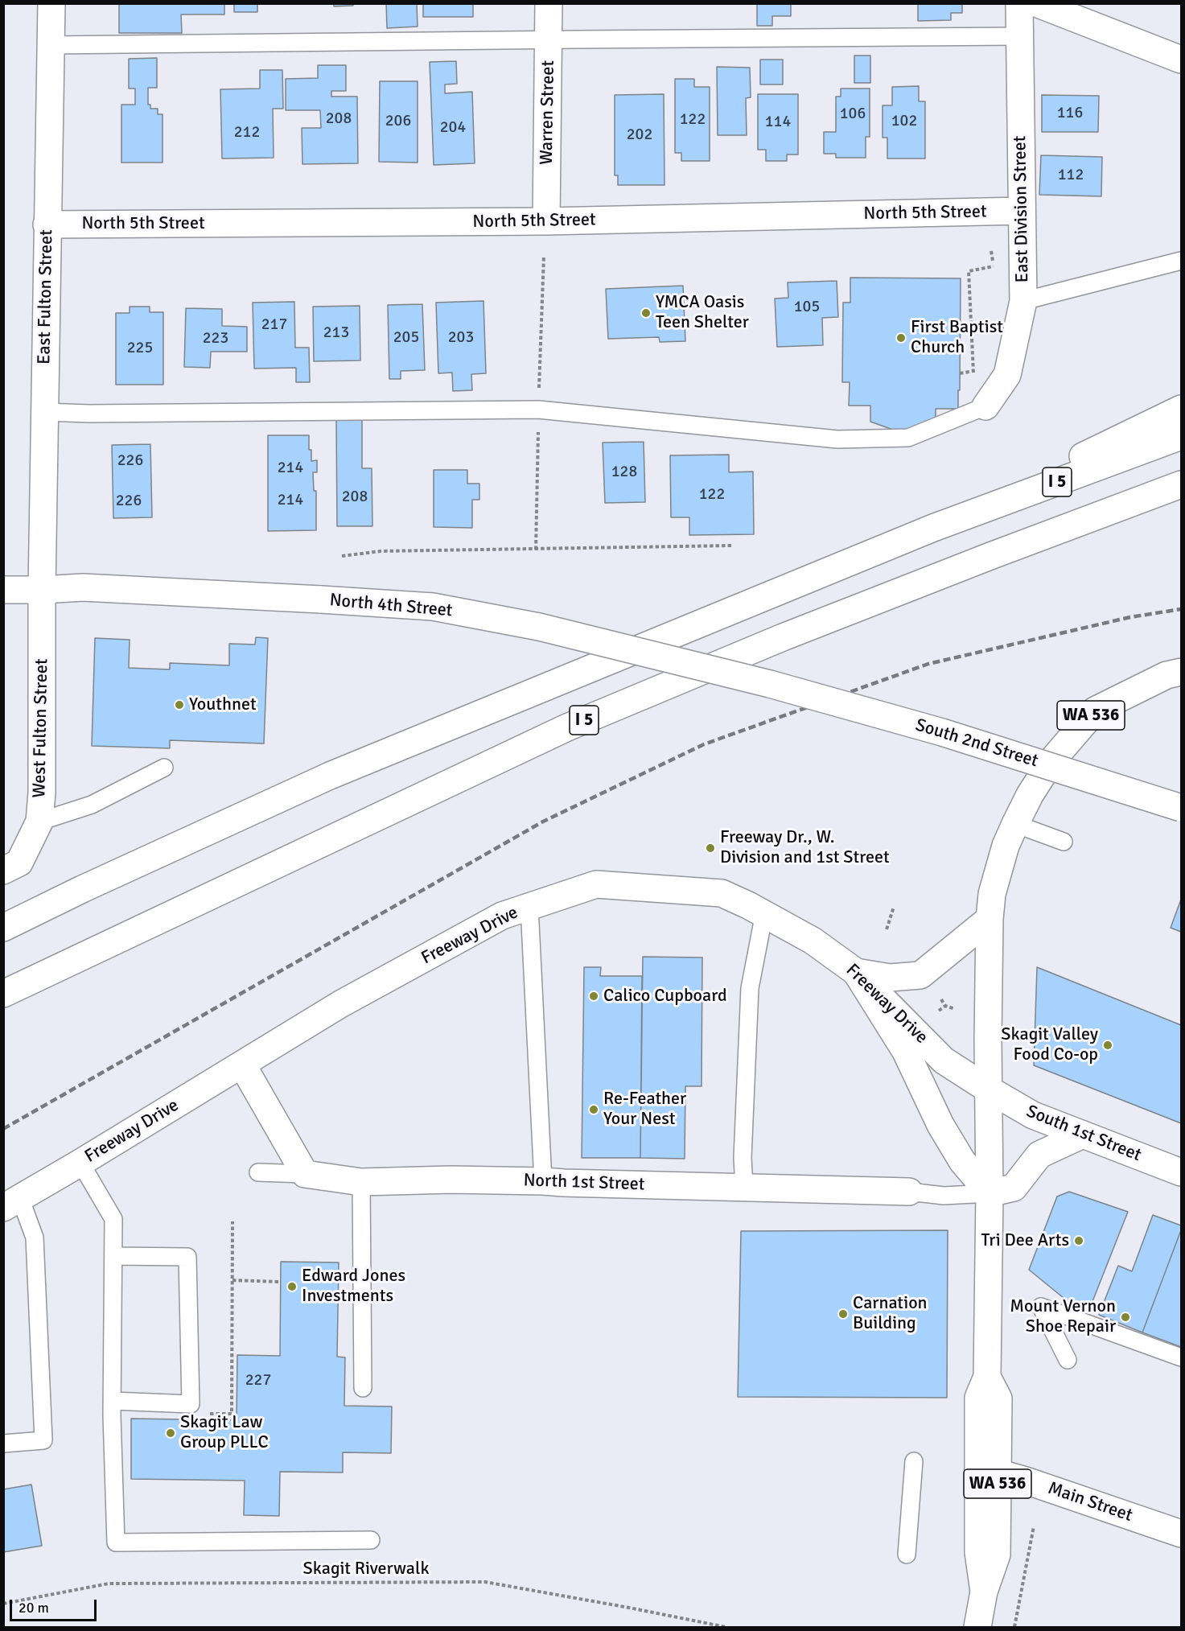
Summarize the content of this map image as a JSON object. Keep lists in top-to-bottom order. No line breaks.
{"streets":{"main road":["Warren Street","East Division Street","North 5th Street","East Fulton Street","I 5","North 4th Street","WA 536","West Fulton Street","South 2nd Street","Freeway Drive","South 1st Street","North 1st Street","Main Street"],"path":["Skagit Riverwalk"]},"crossings":[["Warren Street","North 5th Street"],["East Division Street","North 5th Street"],["North 5th Street","East Fulton Street"],["East Fulton Street","North 4th Street"],["East Fulton Street","West Fulton Street"],["North 4th Street","West Fulton Street"],["North 4th Street","South 2nd Street"],["WA 536","Freeway Drive"],["WA 536","South 1st Street"],["WA 536","North 1st Street"],["WA 536","Main Street"],["Freeway Drive","South 1st Street"]],"places":["YMCA Oasis Teen Shelter","First Baptist Church","Youthnet","Freeway Dr., W. Division and 1st Street","Calico Cupboard","Skagit Valley Food Co-op","Re-Feather Your Nest","Tri Dee Arts","Edward Jones Investments","Carnation Building","Mount Vernon Shoe Repair","Skagit Law Group PLLC"],"house_numbers":["116","106","208","122","206","102","114","204","212","202","112","105","217","213","205","203","223","225","226","214","128","122","208","214","226","227"],"scale_bar":"20 m"}
